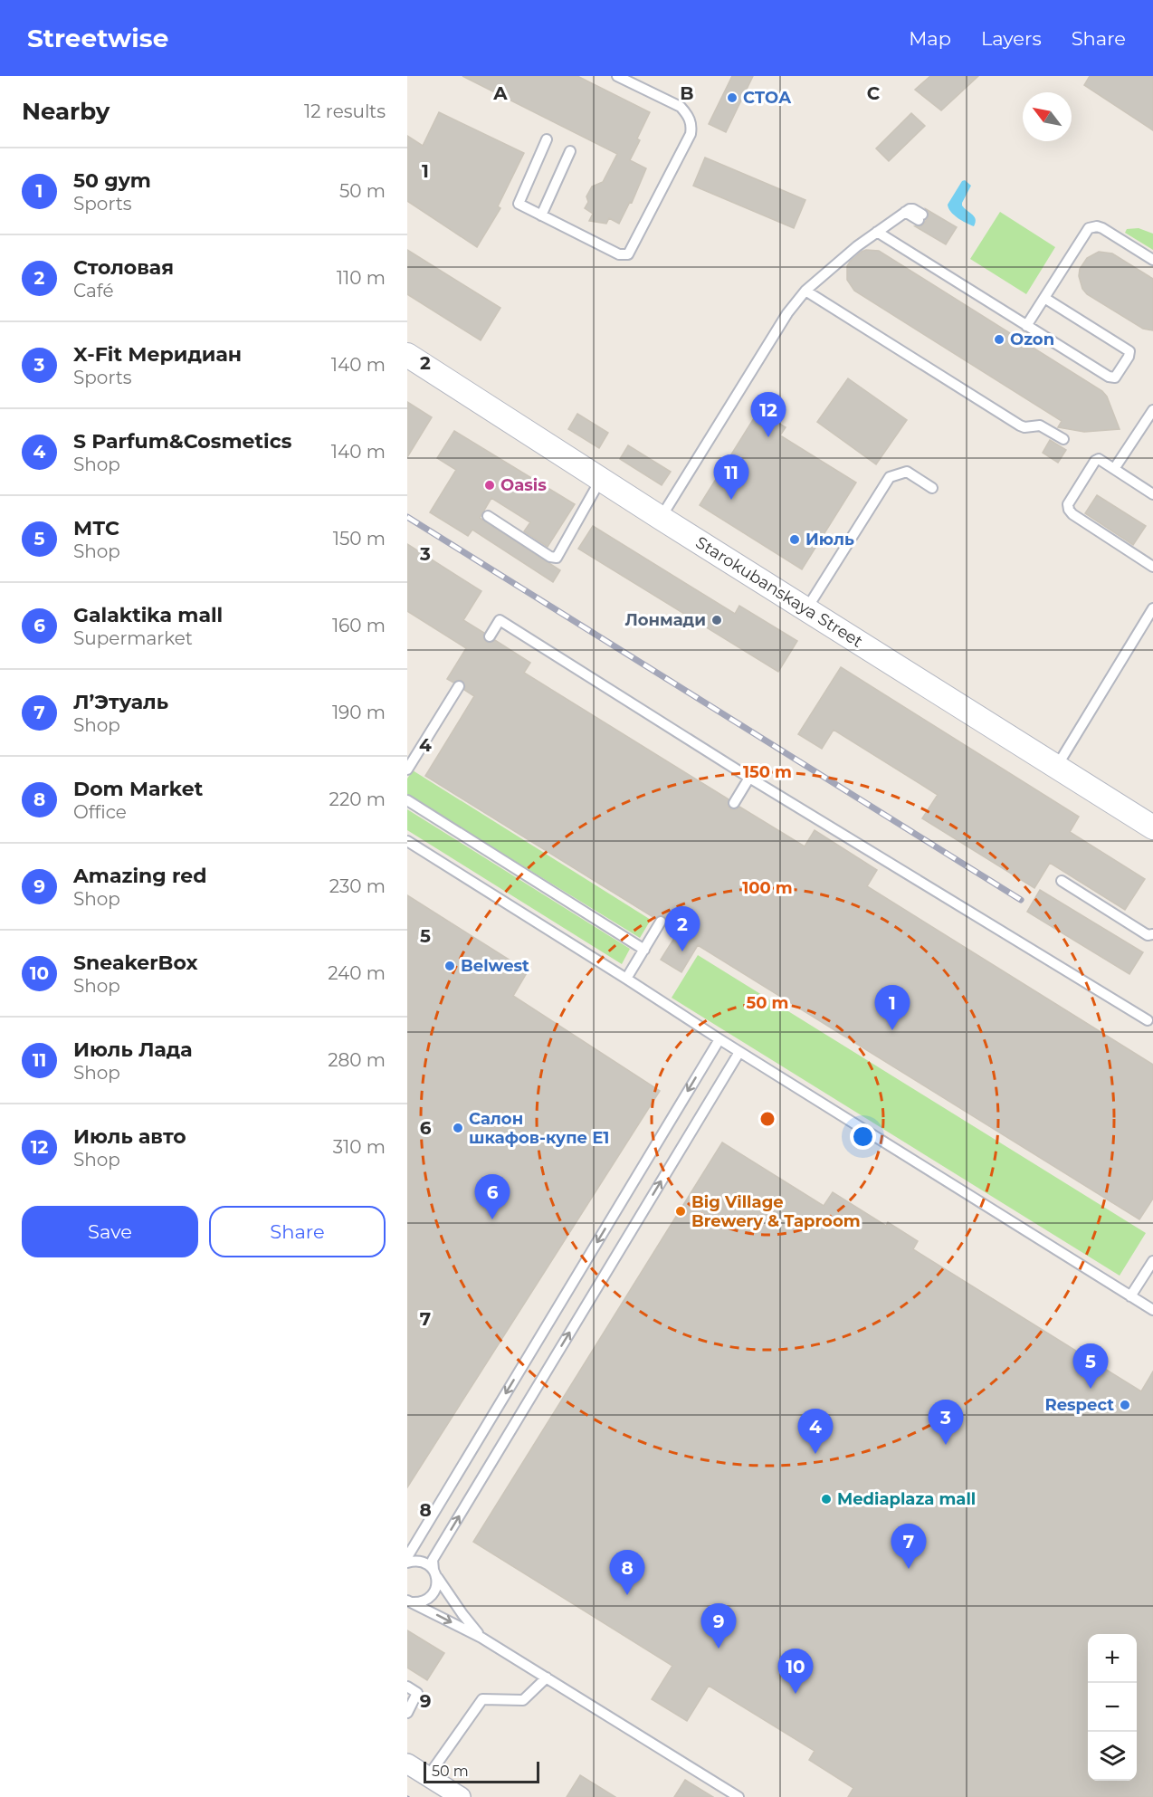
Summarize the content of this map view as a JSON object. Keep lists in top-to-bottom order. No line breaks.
{"streets":{"street":["Starokubanskaya Street"]},"places":["СТОА","Ozon","Oasis","Июль","Лонмади","Belwest","Салон шкафов-купе Е1","Big Village Brewery & Taproom","Respect","Mediaplaza mall"],"scale_bar":"50 m","north":"top left","page":{"header":"Streetwise","nav":["Map","Layers","Share"],"heading":["Nearby","12 results"],"list":[{"mark":"1","name":"50 gym","note":"Sports","value":"50 m"},{"mark":"2","name":"Столовая","note":"Café","value":"110 m"},{"mark":"3","name":"X-Fit Меридиан","note":"Sports","value":"140 m"},{"mark":"4","name":"S Parfum&Cosmetics","note":"Shop","value":"140 m"},{"mark":"5","name":"МТС","note":"Shop","value":"150 m"},{"mark":"6","name":"Galaktika mall","note":"Supermarket","value":"160 m"},{"mark":"7","name":"Л’Этуаль","note":"Shop","value":"190 m"},{"mark":"8","name":"Dom Market","note":"Office","value":"220 m"},{"mark":"9","name":"Amazing red","note":"Shop","value":"230 m"},{"mark":"10","name":"SneakerBox","note":"Shop","value":"240 m"},{"mark":"11","name":"Июль Лада","note":"Shop","value":"280 m"},{"mark":"12","name":"Июль авто","note":"Shop","value":"310 m"}],"pins":["12","11","2","1","6","5","3","4","7","8","9","10"],"buttons":["Save","Share"],"map_buttons":["+","−"],"scale":"50 m"},"grid":{"columns":["A","B","C"],"rows":["1","2","3","4","5","6","7","8","9"]},"rings":["150 m","100 m","50 m"]}
